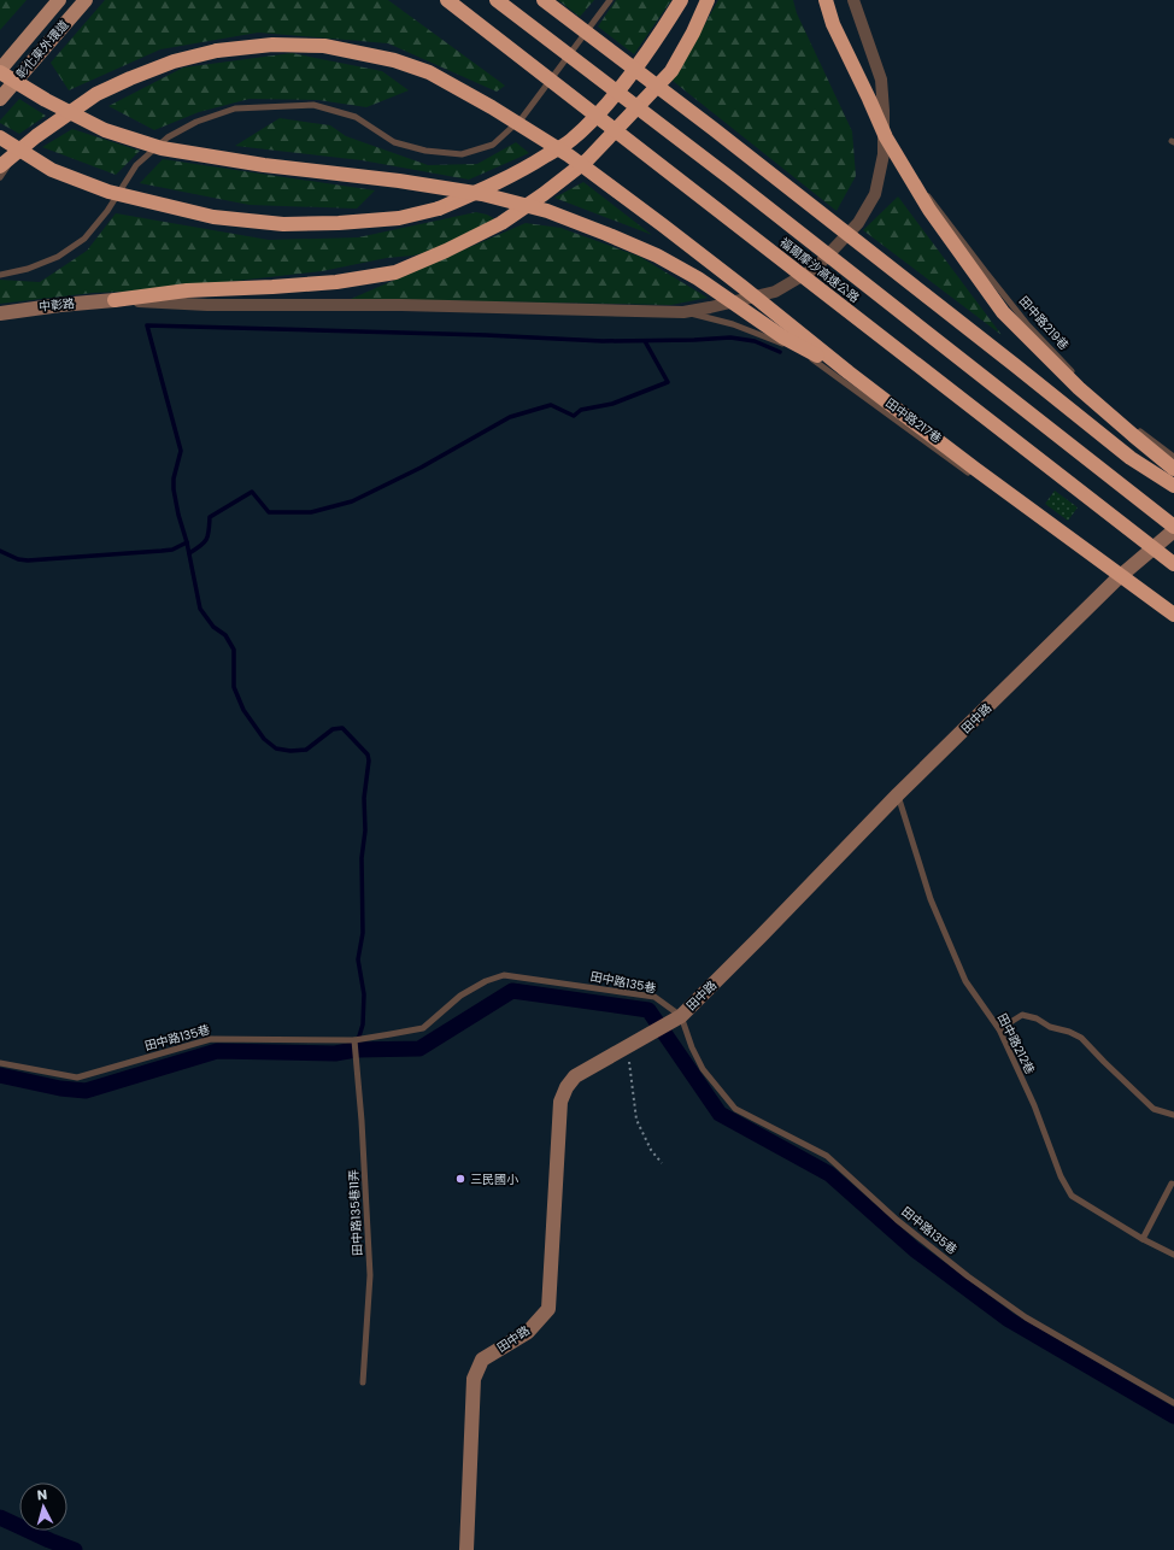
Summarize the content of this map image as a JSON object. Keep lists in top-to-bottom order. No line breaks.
{"streets":{"highway":["福爾摩沙高速公路"],"main road":["彰化東外環道"],"street":["中彰路","田中路"],"lane":["田中路219巷","田中路217巷","田中路135巷","田中路212巷","田中路135巷11弄"]},"crossings":[["田中路217巷","田中路"],["田中路","田中路135巷"],["田中路","田中路212巷"],["田中路135巷","田中路135巷11弄"]],"places":["三民國小"],"north":"top"}
